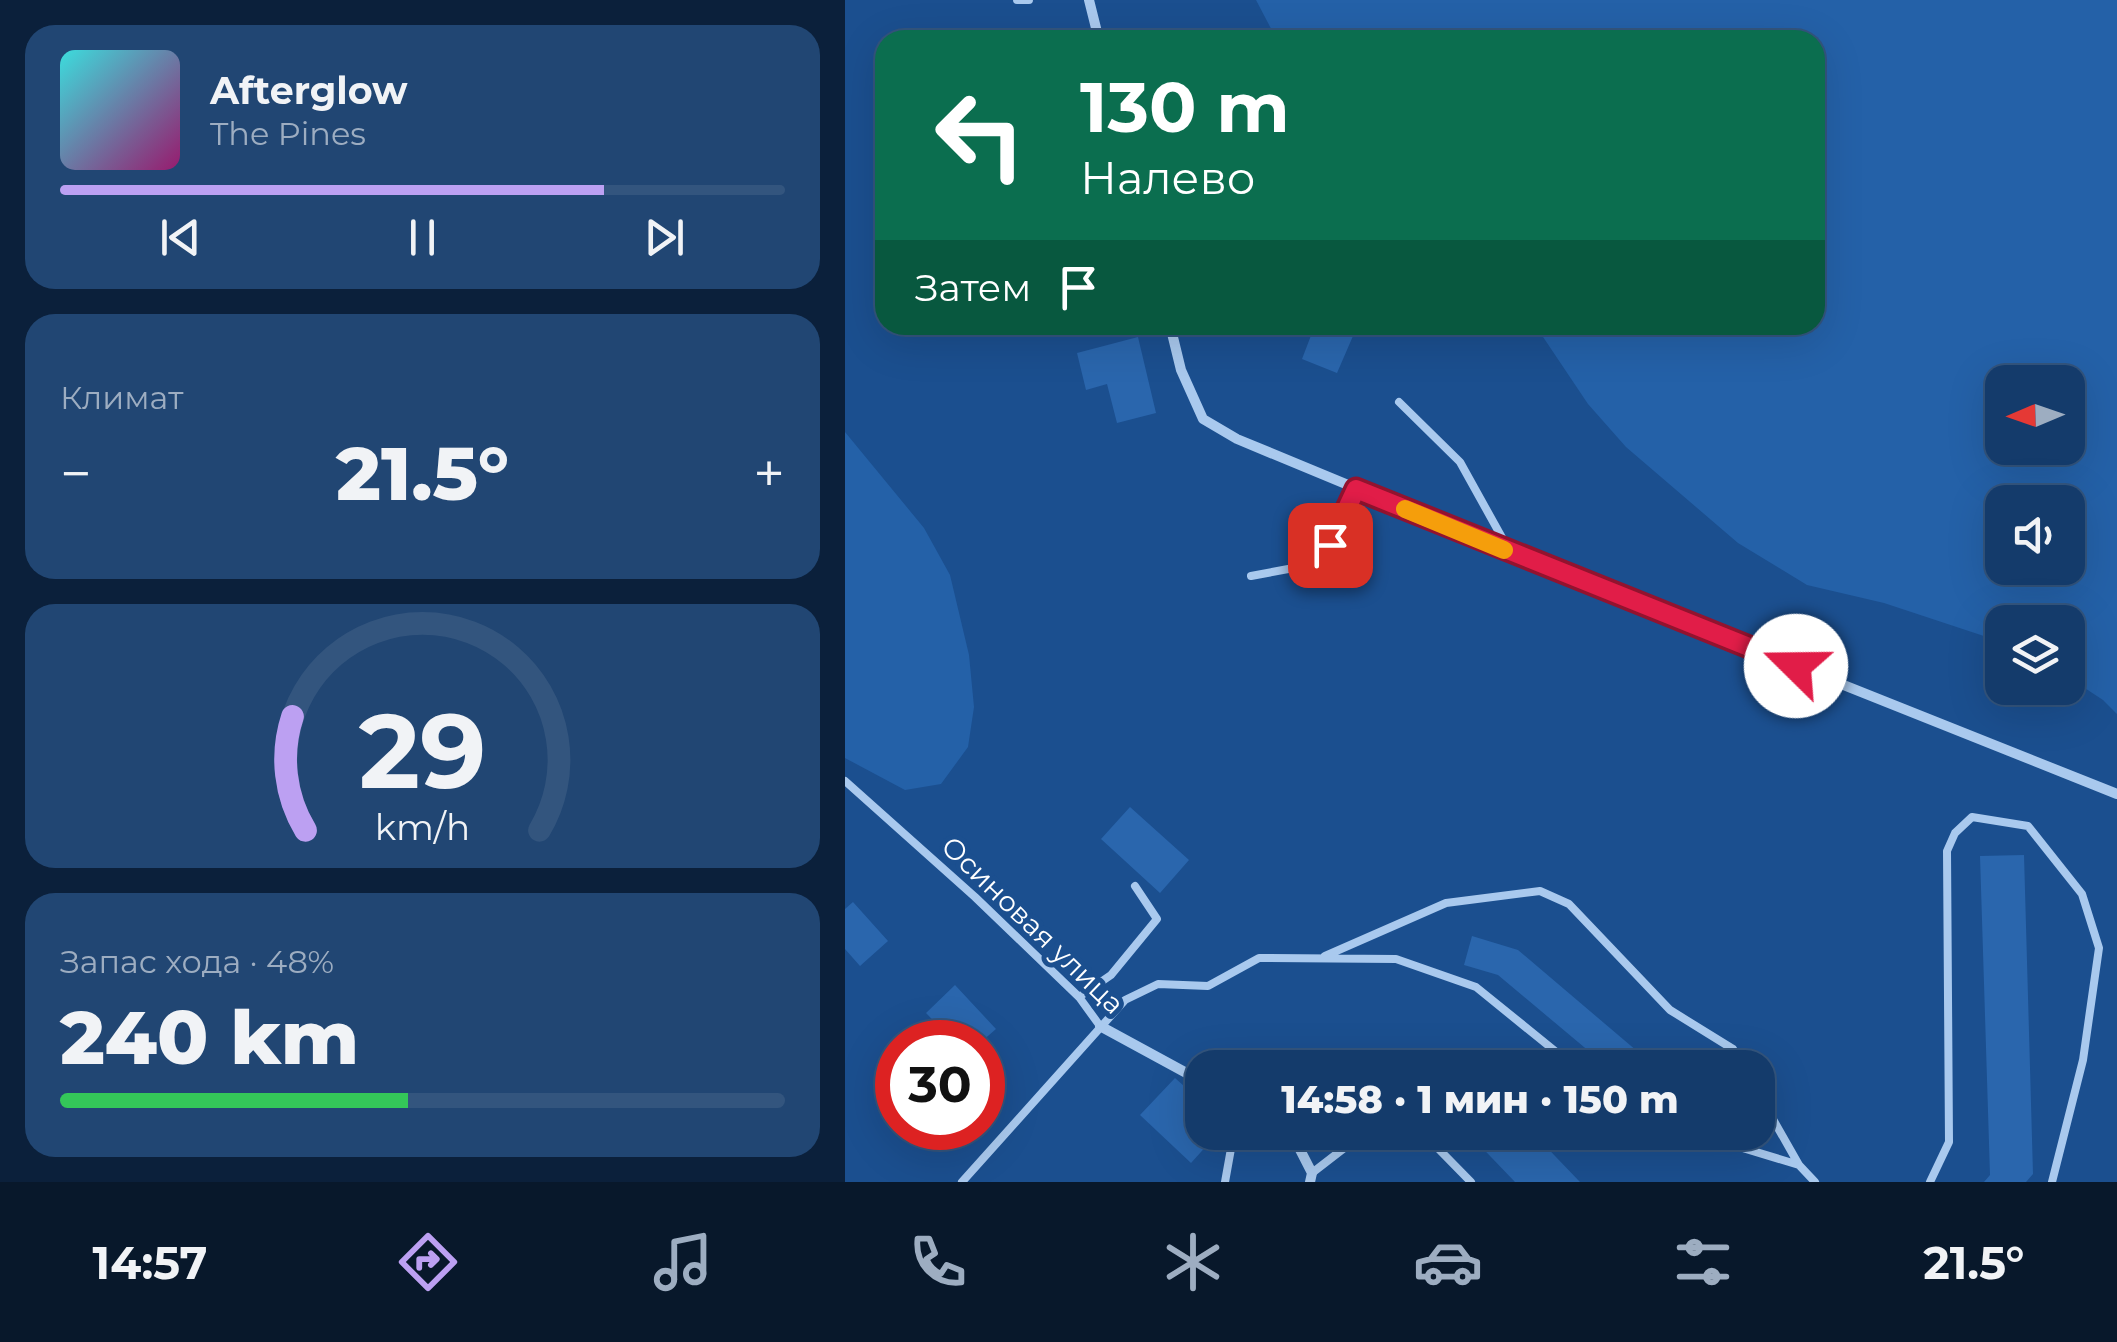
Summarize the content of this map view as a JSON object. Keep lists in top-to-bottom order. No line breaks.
{"streets":{"street":["Осиновая улица"]},"north":"left","page":{"turn":["130 m","Налево"],"song":["Afterglow","The Pines"],"then":"Затем","tile":["Климат",["Запас хода · 48%","240 km"]],"heat":["−","21.5°","+"],"limit":"30","trip":"14:58 · 1 мин · 150 m","tabs":["14:57","21.5°"],"gauge":["29","km/h"]}}
